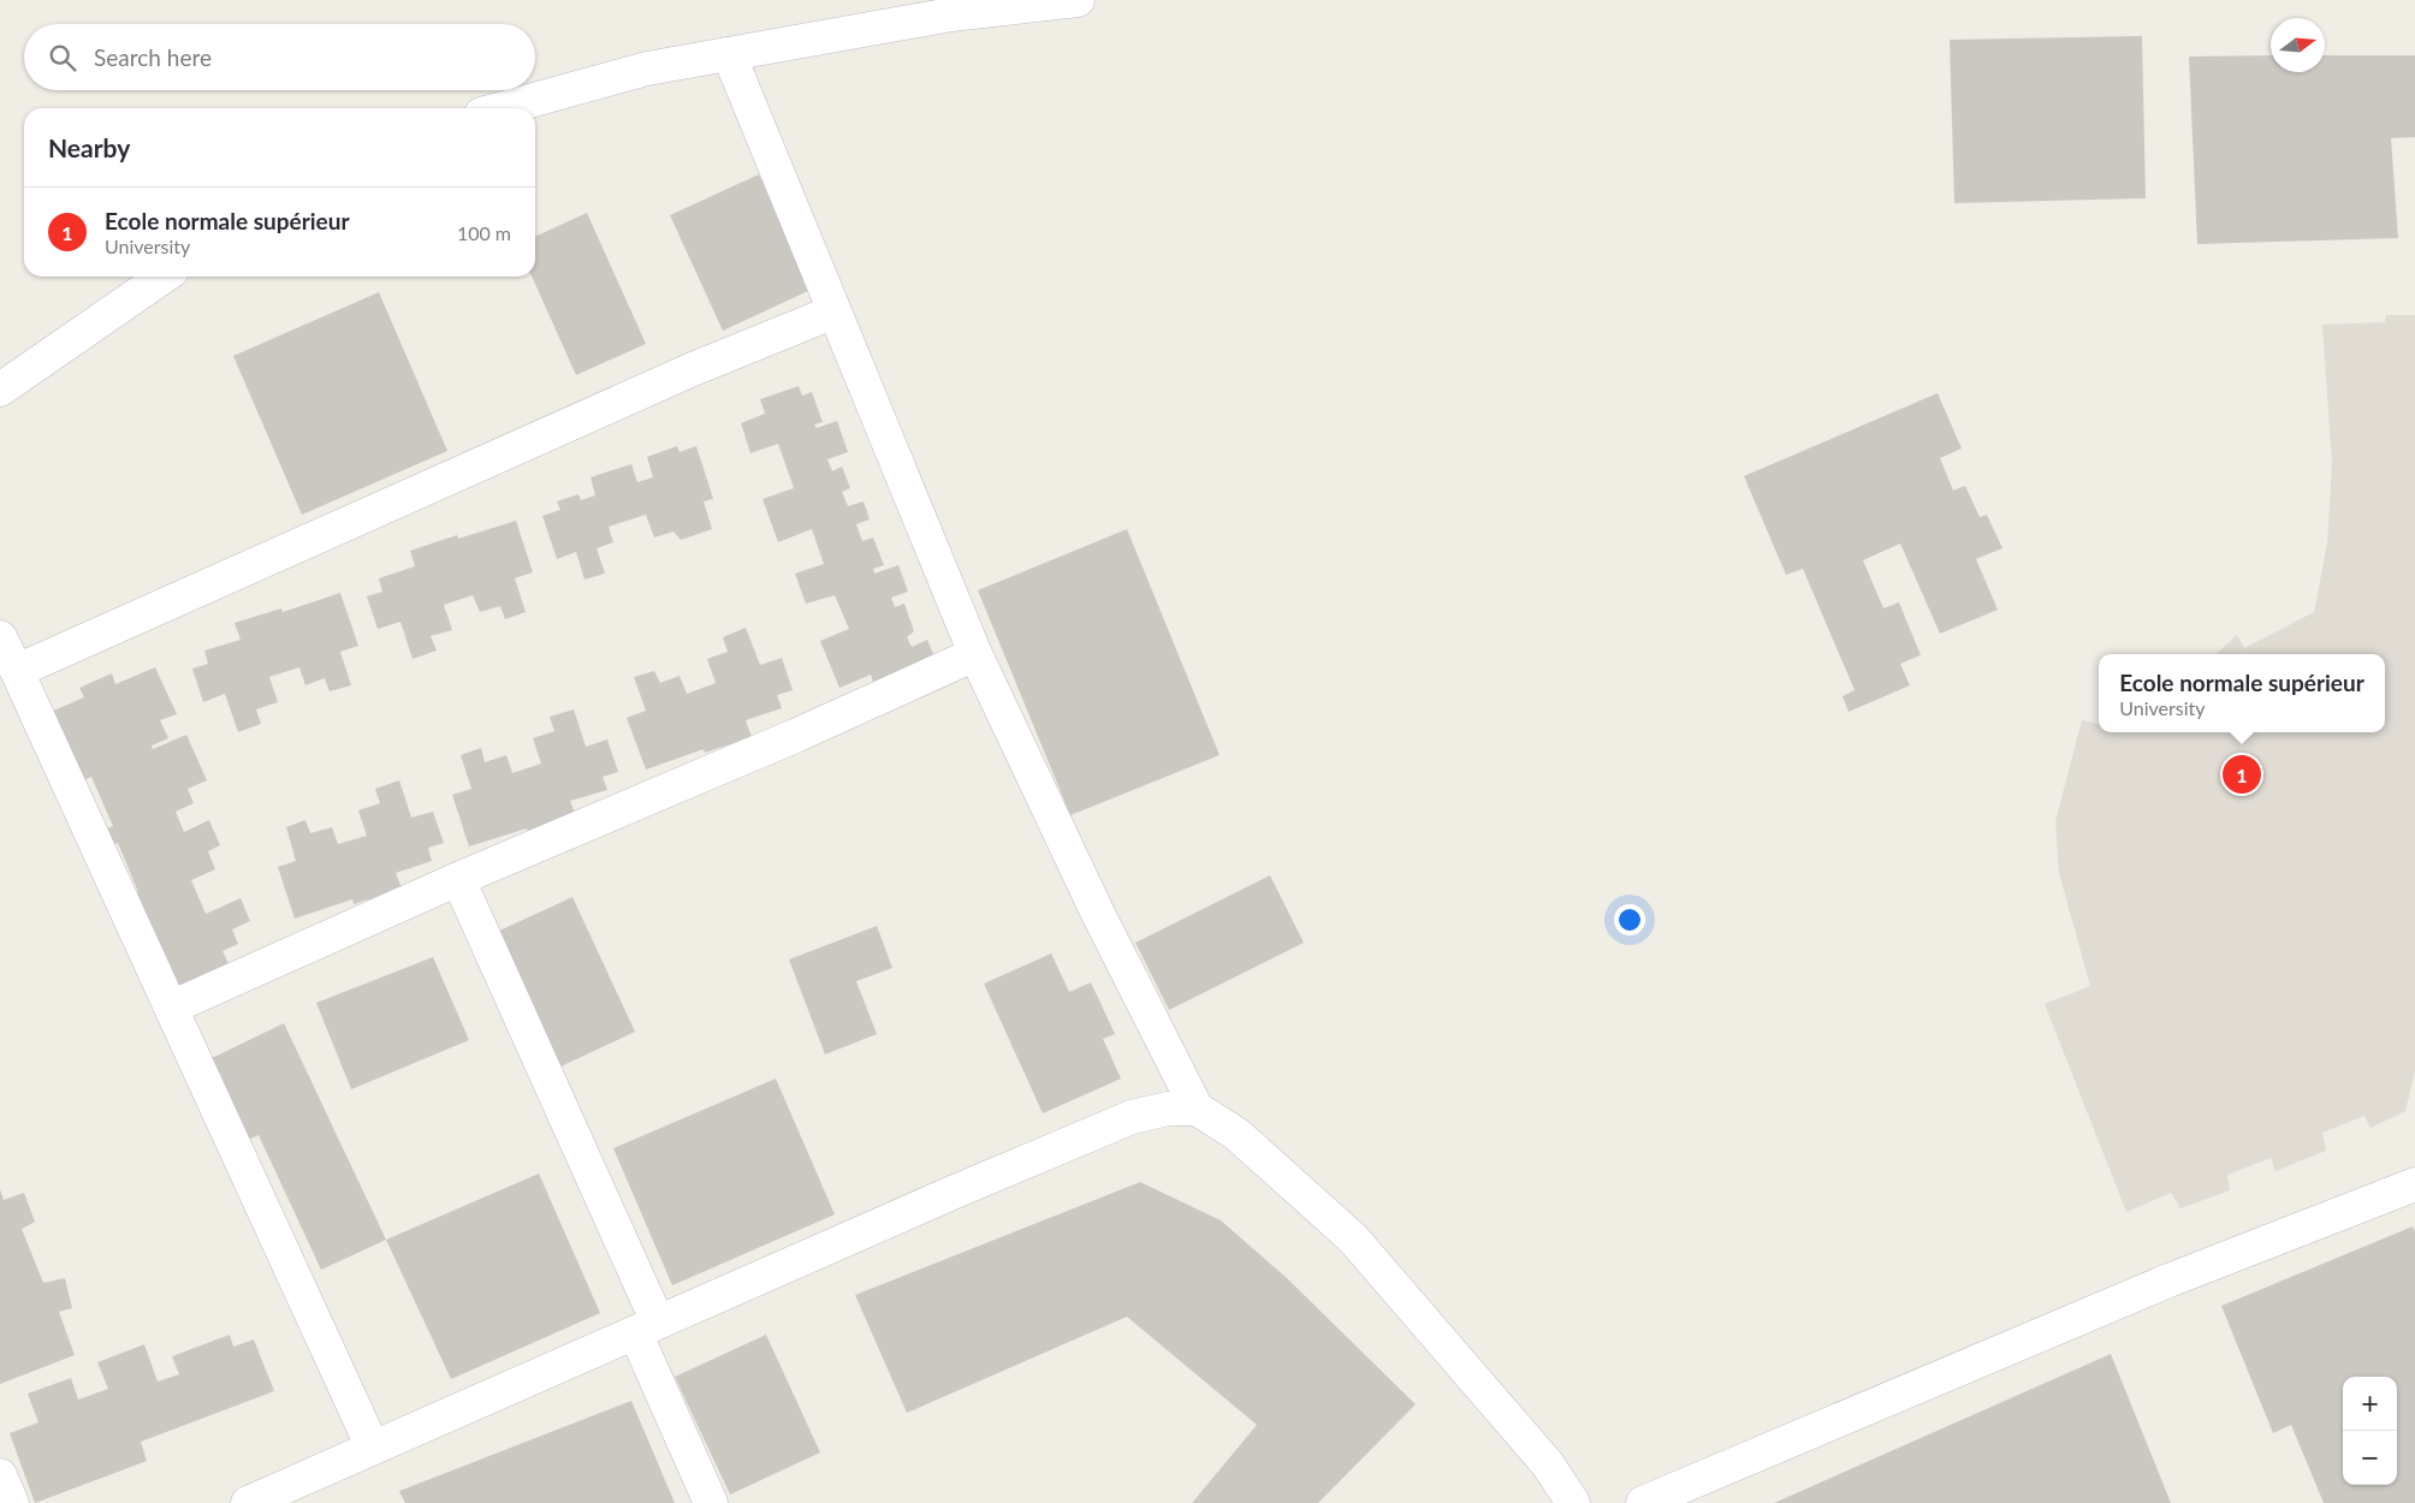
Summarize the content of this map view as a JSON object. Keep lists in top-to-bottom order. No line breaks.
{"north":"right","page":{"search":"Search here","heading":"Nearby","list":[{"mark":"1","name":"Ecole normale supérieur","note":"University","value":"100 m"}],"popup":["Ecole normale supérieur","University"],"pins":"1","map_buttons":["+","−"]}}
